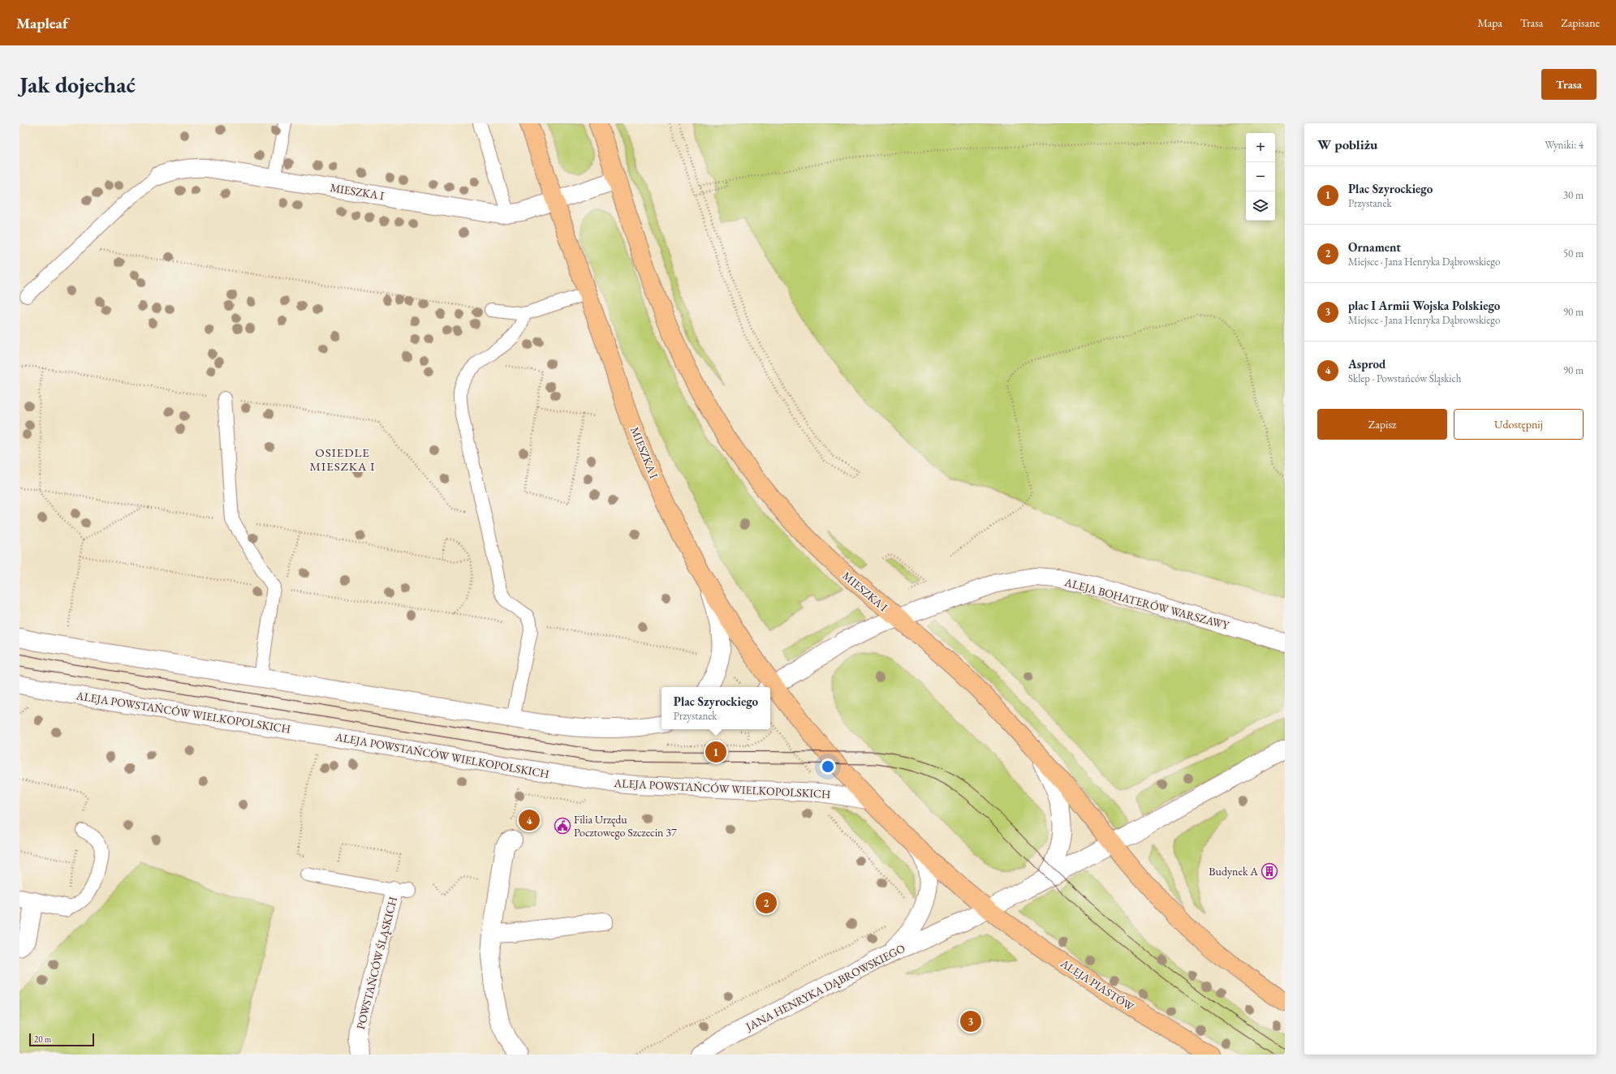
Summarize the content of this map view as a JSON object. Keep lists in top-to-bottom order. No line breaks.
{"streets":{"main road":["MIESZKA I","ALEJA PIASTÓW"],"street":["ALEJA BOHATERÓW WARSZAWY","ALEJA POWSTAŃCÓW WIELKOPOLSKICH","POWSTAŃCÓW ŚLĄSKICH","JANA HENRYKA DĄBROWSKIEGO"]},"crossings":[["MIESZKA I","ALEJA BOHATERÓW WARSZAWY"],["MIESZKA I","ALEJA POWSTAŃCÓW WIELKOPOLSKICH"],["MIESZKA I","ALEJA PIASTÓW"],["MIESZKA I","JANA HENRYKA DĄBROWSKIEGO"],["ALEJA POWSTAŃCÓW WIELKOPOLSKICH","ALEJA PIASTÓW"],["ALEJA PIASTÓW","JANA HENRYKA DĄBROWSKIEGO"]],"districts":["OSIEDLE MIESZKA I"],"places":{"public building":["Filia Urzędu Pocztowego Szczecin 37"],"building":["Budynek A"]},"scale_bar":"20 m","page":{"header":"Mapleaf","nav":["Mapa","Trasa","Zapisane"],"buttons":["Trasa",["Zapisz","Udostępnij"]],"title":"Jak dojechać","heading":["W pobliżu","Wyniki: 4"],"map_buttons":["+","−"],"list":[{"mark":"1","name":"Plac Szyrockiego","note":"Przystanek","value":"30 m"},{"mark":"2","name":"Ornament","note":"Miejsce · Jana Henryka Dąbrowskiego","value":"50 m"},{"mark":"3","name":"plac I Armii Wojska Polskiego","note":"Miejsce · Jana Henryka Dąbrowskiego","value":"90 m"},{"mark":"4","name":"Asprod","note":"Sklep · Powstańców Śląskich","value":"90 m"}],"popup":["Plac Szyrockiego","Przystanek"],"pins":["1","4","2","3"],"scale":"20 m"}}
